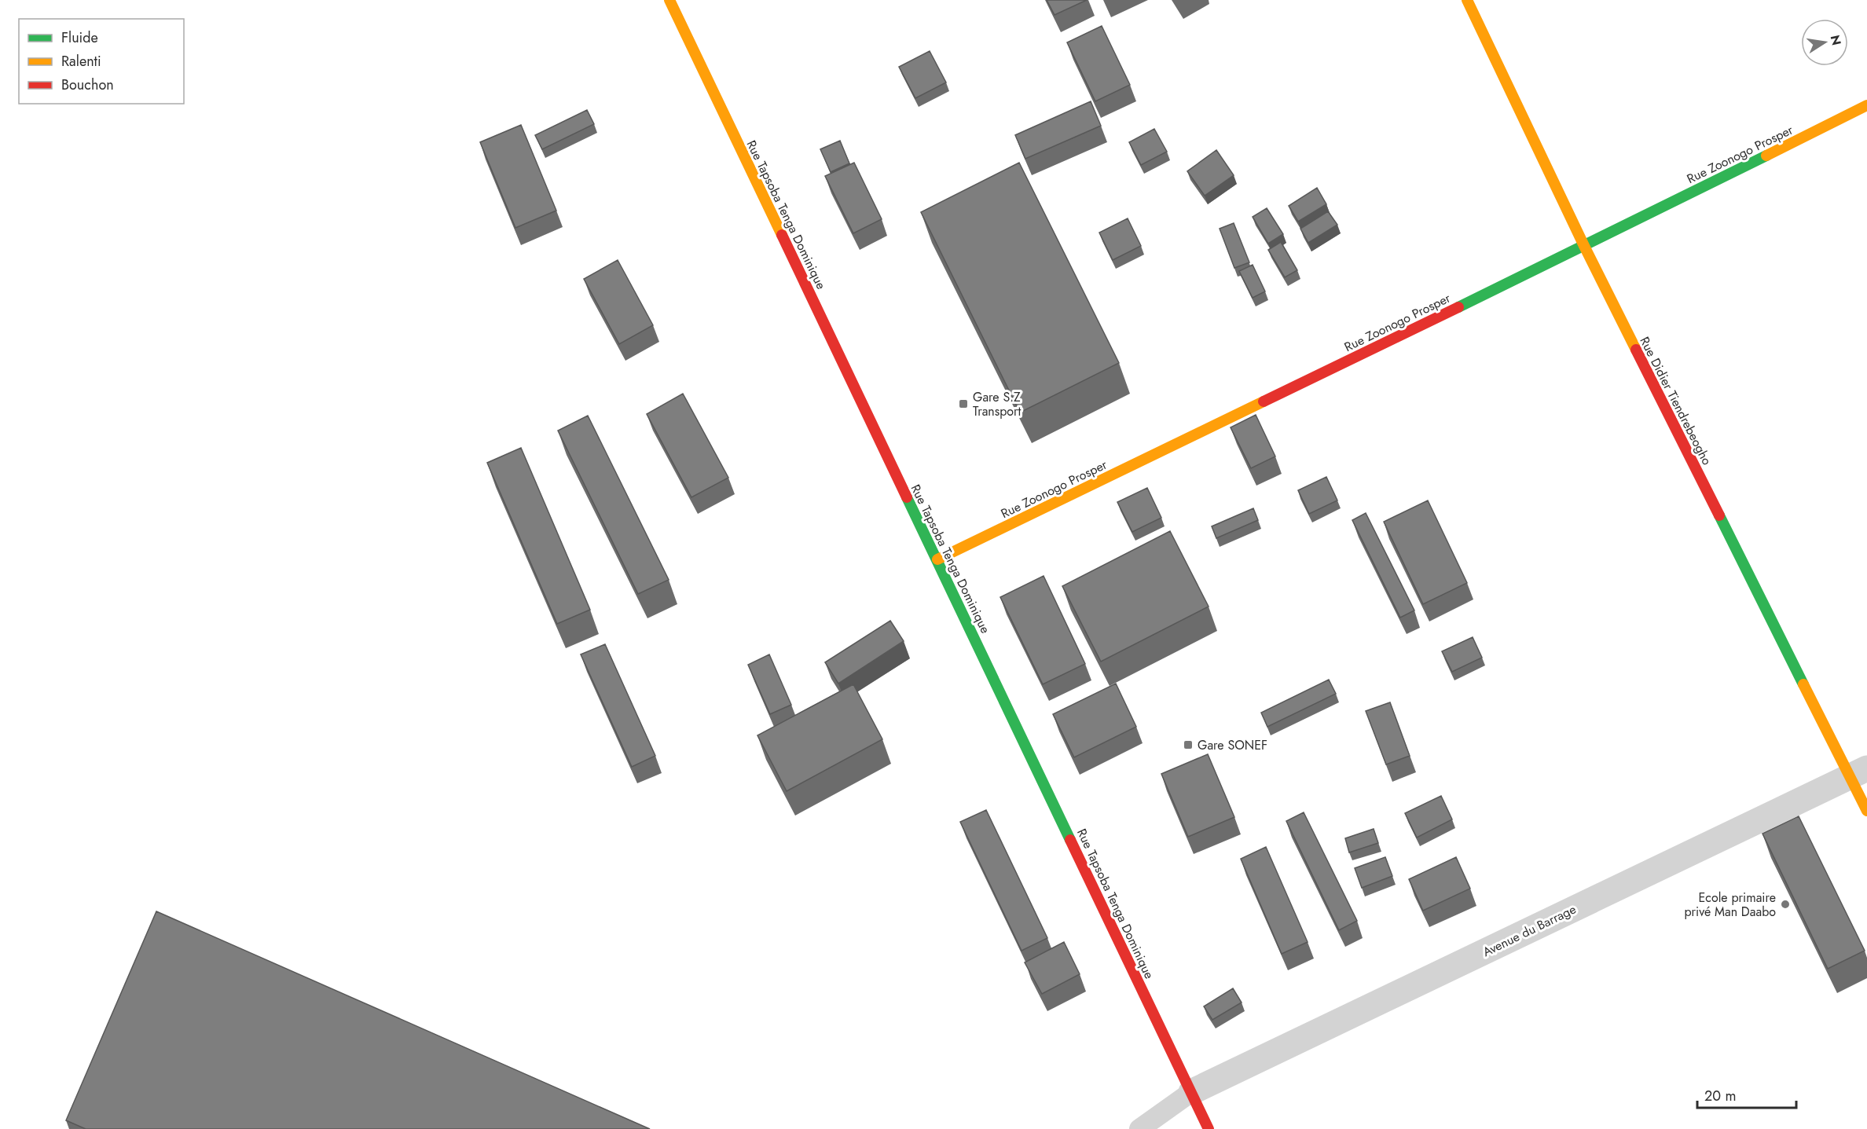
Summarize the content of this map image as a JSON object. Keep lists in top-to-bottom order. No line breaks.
{"streets":{"street":["Rue Zoonogo Prosper","Rue Tapsoba Tenga Dominique","Rue Didier Tiendrebeogho","Avenue du Barrage"]},"crossings":[["Rue Zoonogo Prosper","Rue Tapsoba Tenga Dominique"],["Rue Zoonogo Prosper","Rue Didier Tiendrebeogho"],["Rue Tapsoba Tenga Dominique","Avenue du Barrage"],["Rue Didier Tiendrebeogho","Avenue du Barrage"]],"places":{"transit":["Gare S.Z Transport","Gare SONEF"],"other":["Ecole primaire privé Man Daabo"]},"legend":["Fluide","Ralenti","Bouchon"],"scale_bar":"20 m","north":"right"}
